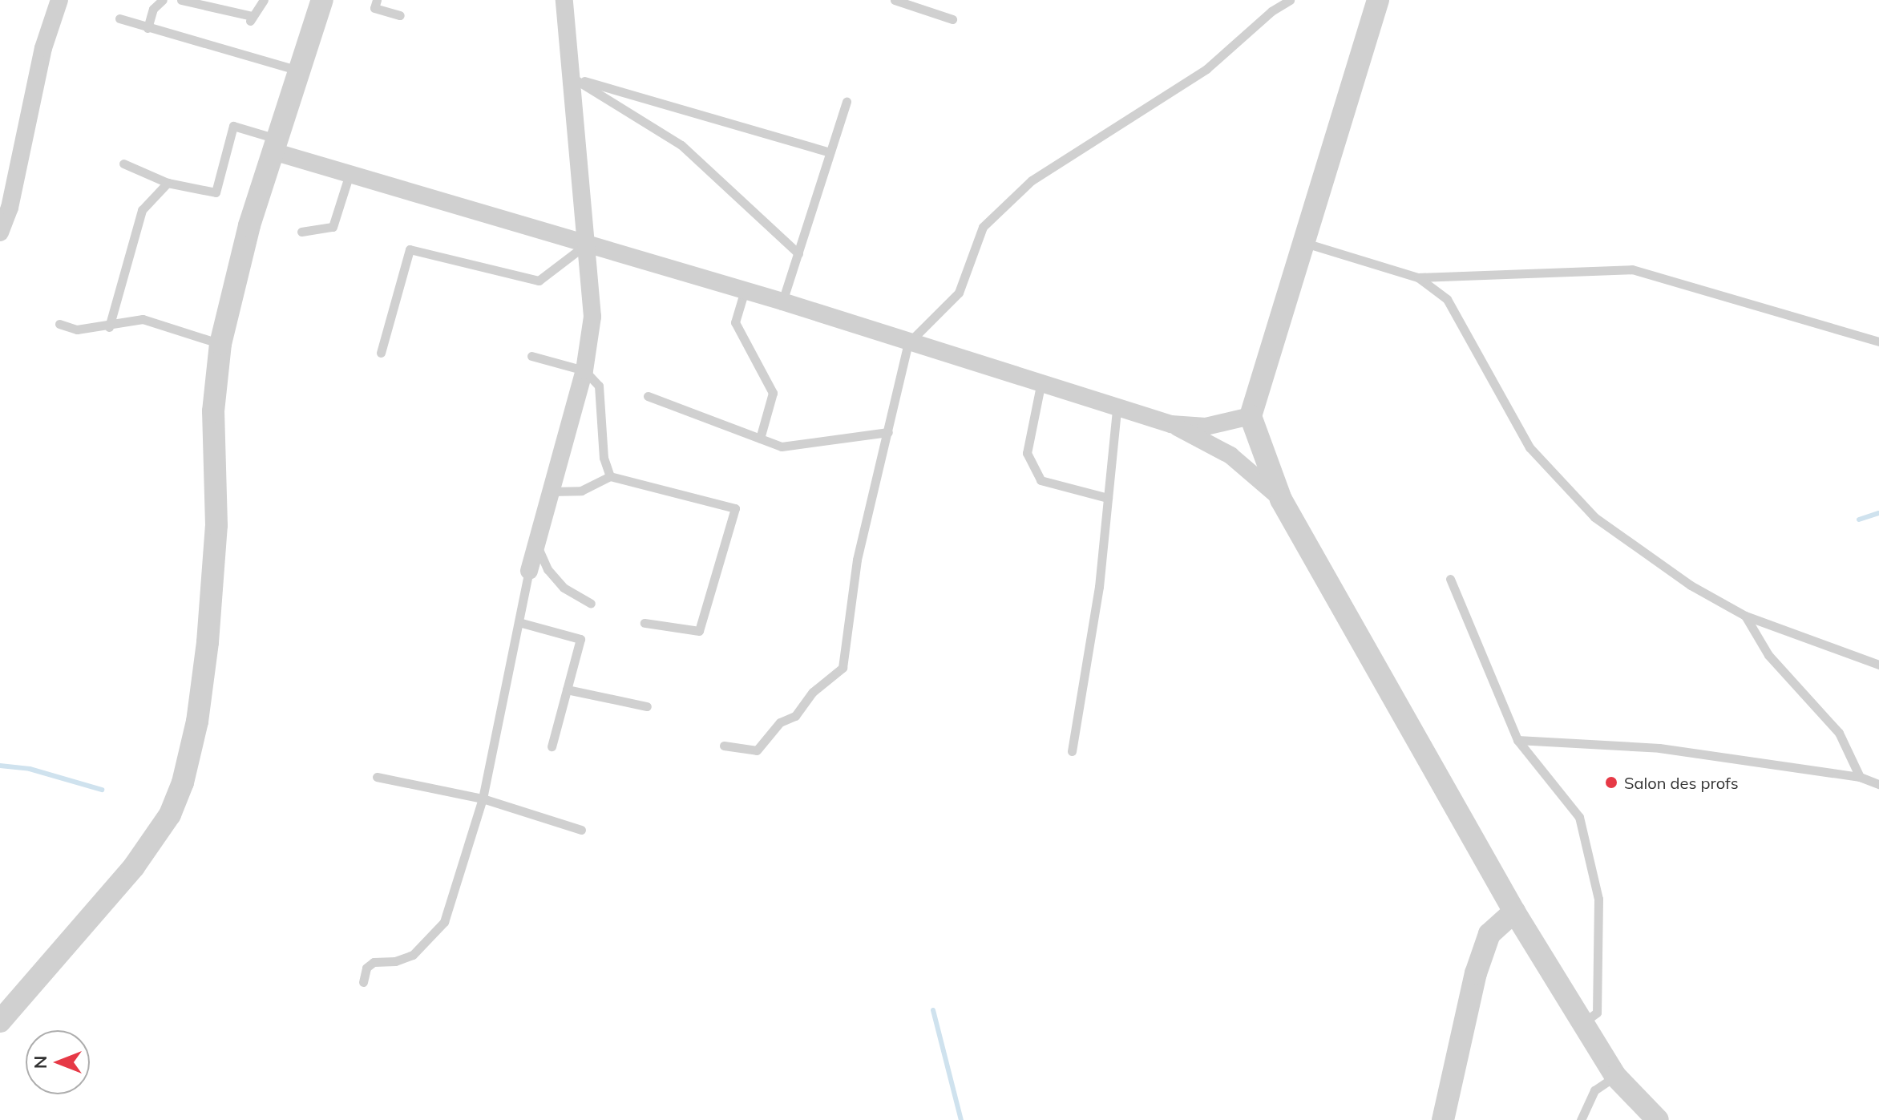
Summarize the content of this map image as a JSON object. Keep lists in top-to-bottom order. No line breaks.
{"places":["Salon des profs"],"north":"left"}
